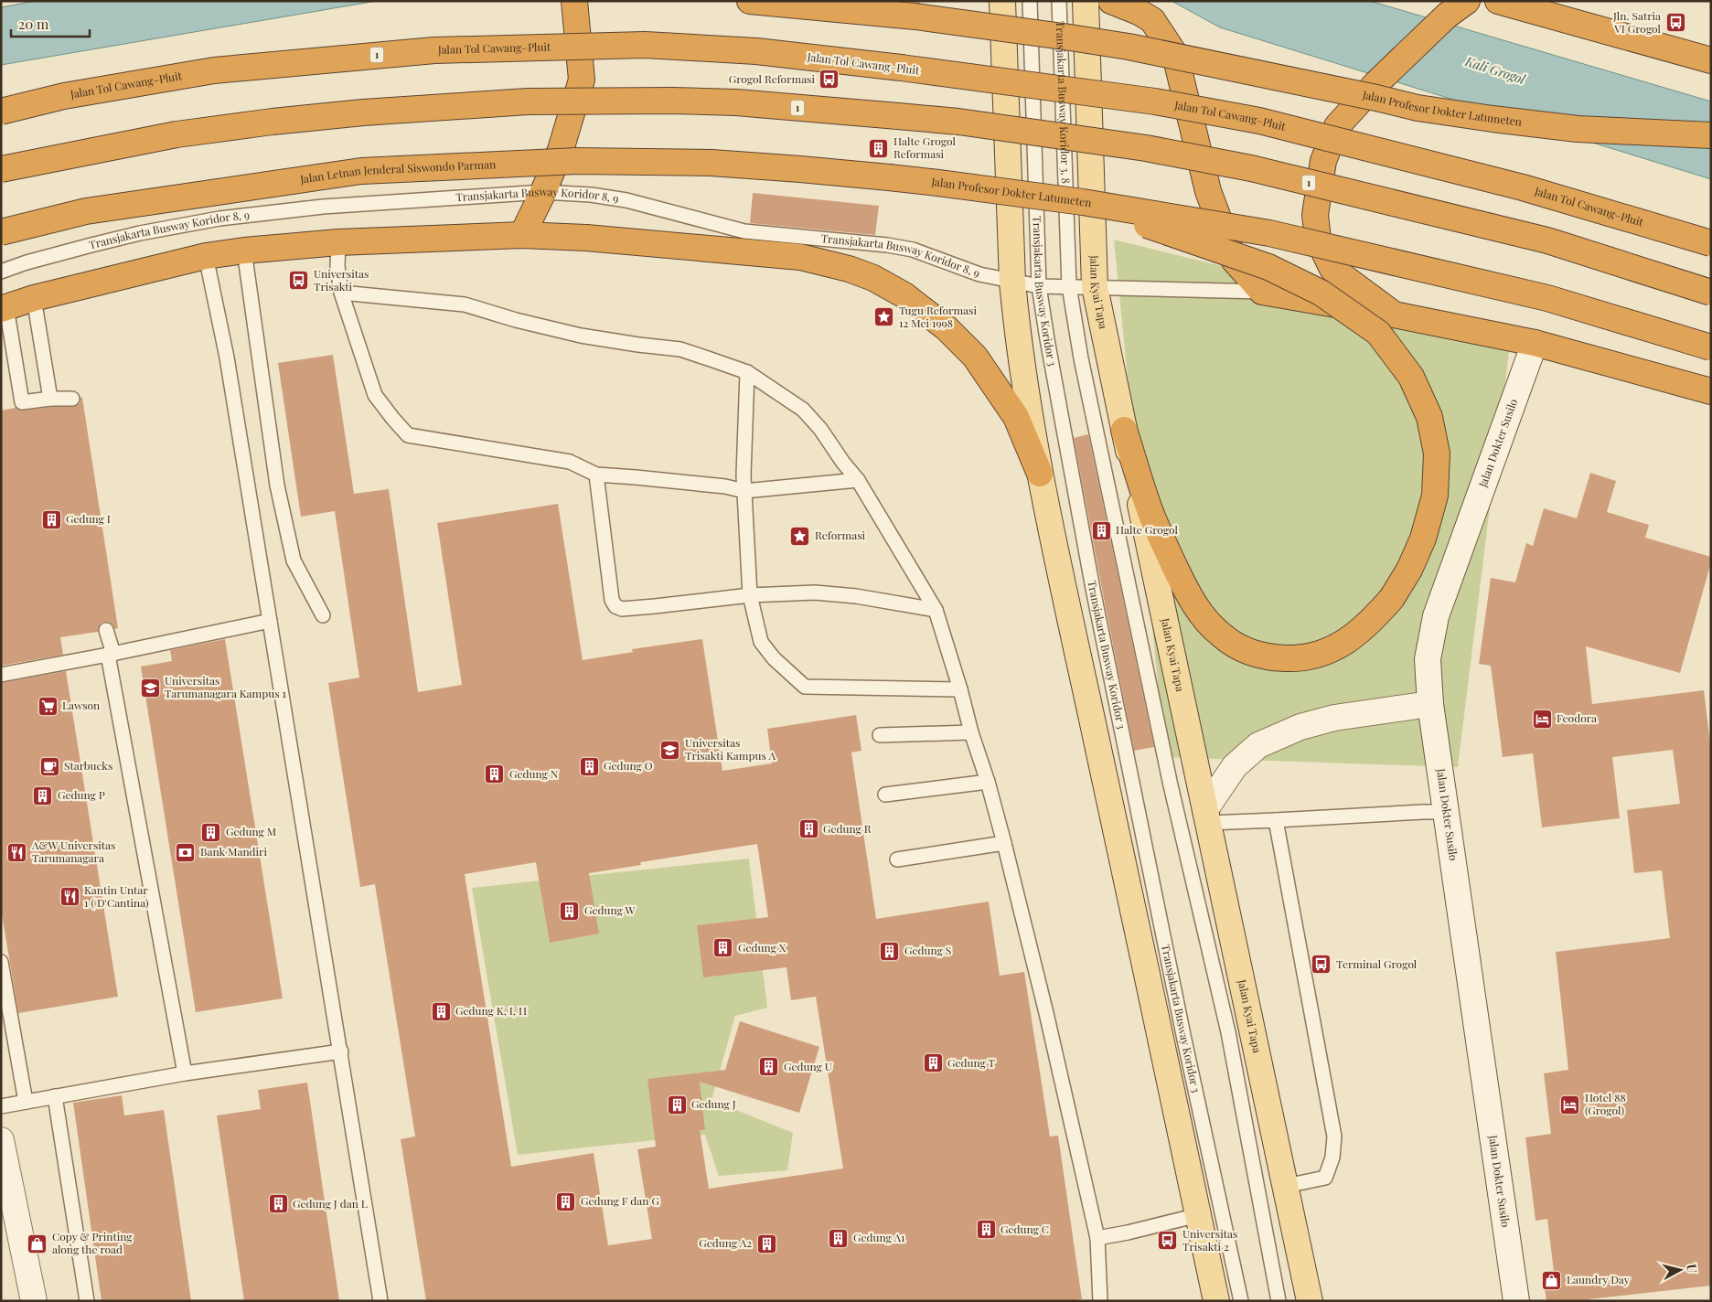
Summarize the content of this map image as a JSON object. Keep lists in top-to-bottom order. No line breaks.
{"streets":{"highway":["Jalan Tol Cawang–Pluit","1","Jalan Profesor Dokter Latumeten","Jalan Letnan Jenderal Siswondo Parman"],"main road":["Jalan Kyai Tapa"],"street":["Jalan Dokter Susilo"],"lane":["Transjakarta Busway Koridor 3, 8","Transjakarta Busway Koridor 8, 9","Transjakarta Busway Koridor 3"]},"crossings":[["Transjakarta Busway Koridor 3, 8","Transjakarta Busway Koridor 8, 9"],["Jalan Profesor Dokter Latumeten","Jalan Letnan Jenderal Siswondo Parman"],["Transjakarta Busway Koridor 8, 9","Transjakarta Busway Koridor 3"],["Transjakarta Busway Koridor 8, 9","Jalan Kyai Tapa"]],"water":["Kali Grogol"],"places":{"bus stop":["Jln. Satria VI Grogol","Grogol Reformasi","Universitas Trisakti","Terminal Grogol","Universitas Trisakti 2"],"building":["Halte Grogol Reformasi","Gedung I","Halte Grogol","Gedung O","Gedung N","Gedung P","Gedung R","Gedung M","Gedung W","Gedung X","Gedung S","Gedung K, I, H","Gedung T","Gedung U","Gedung J","Gedung F dan G","Gedung J dan L","Gedung C","Gedung A1","Gedung A2"],"place":["Tugu Reformasi 12 Mei 1998","Reformasi"],"school or university":["Universitas Tarumanagara Kampus 1","Universitas Trisakti Kampus A"],"supermarket":["Lawson"],"hotel":["Feodora","Hotel 88 (Grogol)"],"cafe":["Starbucks"],"restaurant":["A&W Universitas Tarumanagara","Kantin Untar 1 ( D'Cantina)"],"bank":["Bank Mandiri"],"shop":["Copy & Printing along the road","Laundry Day"]},"scale_bar":"20 m","north":"right"}
